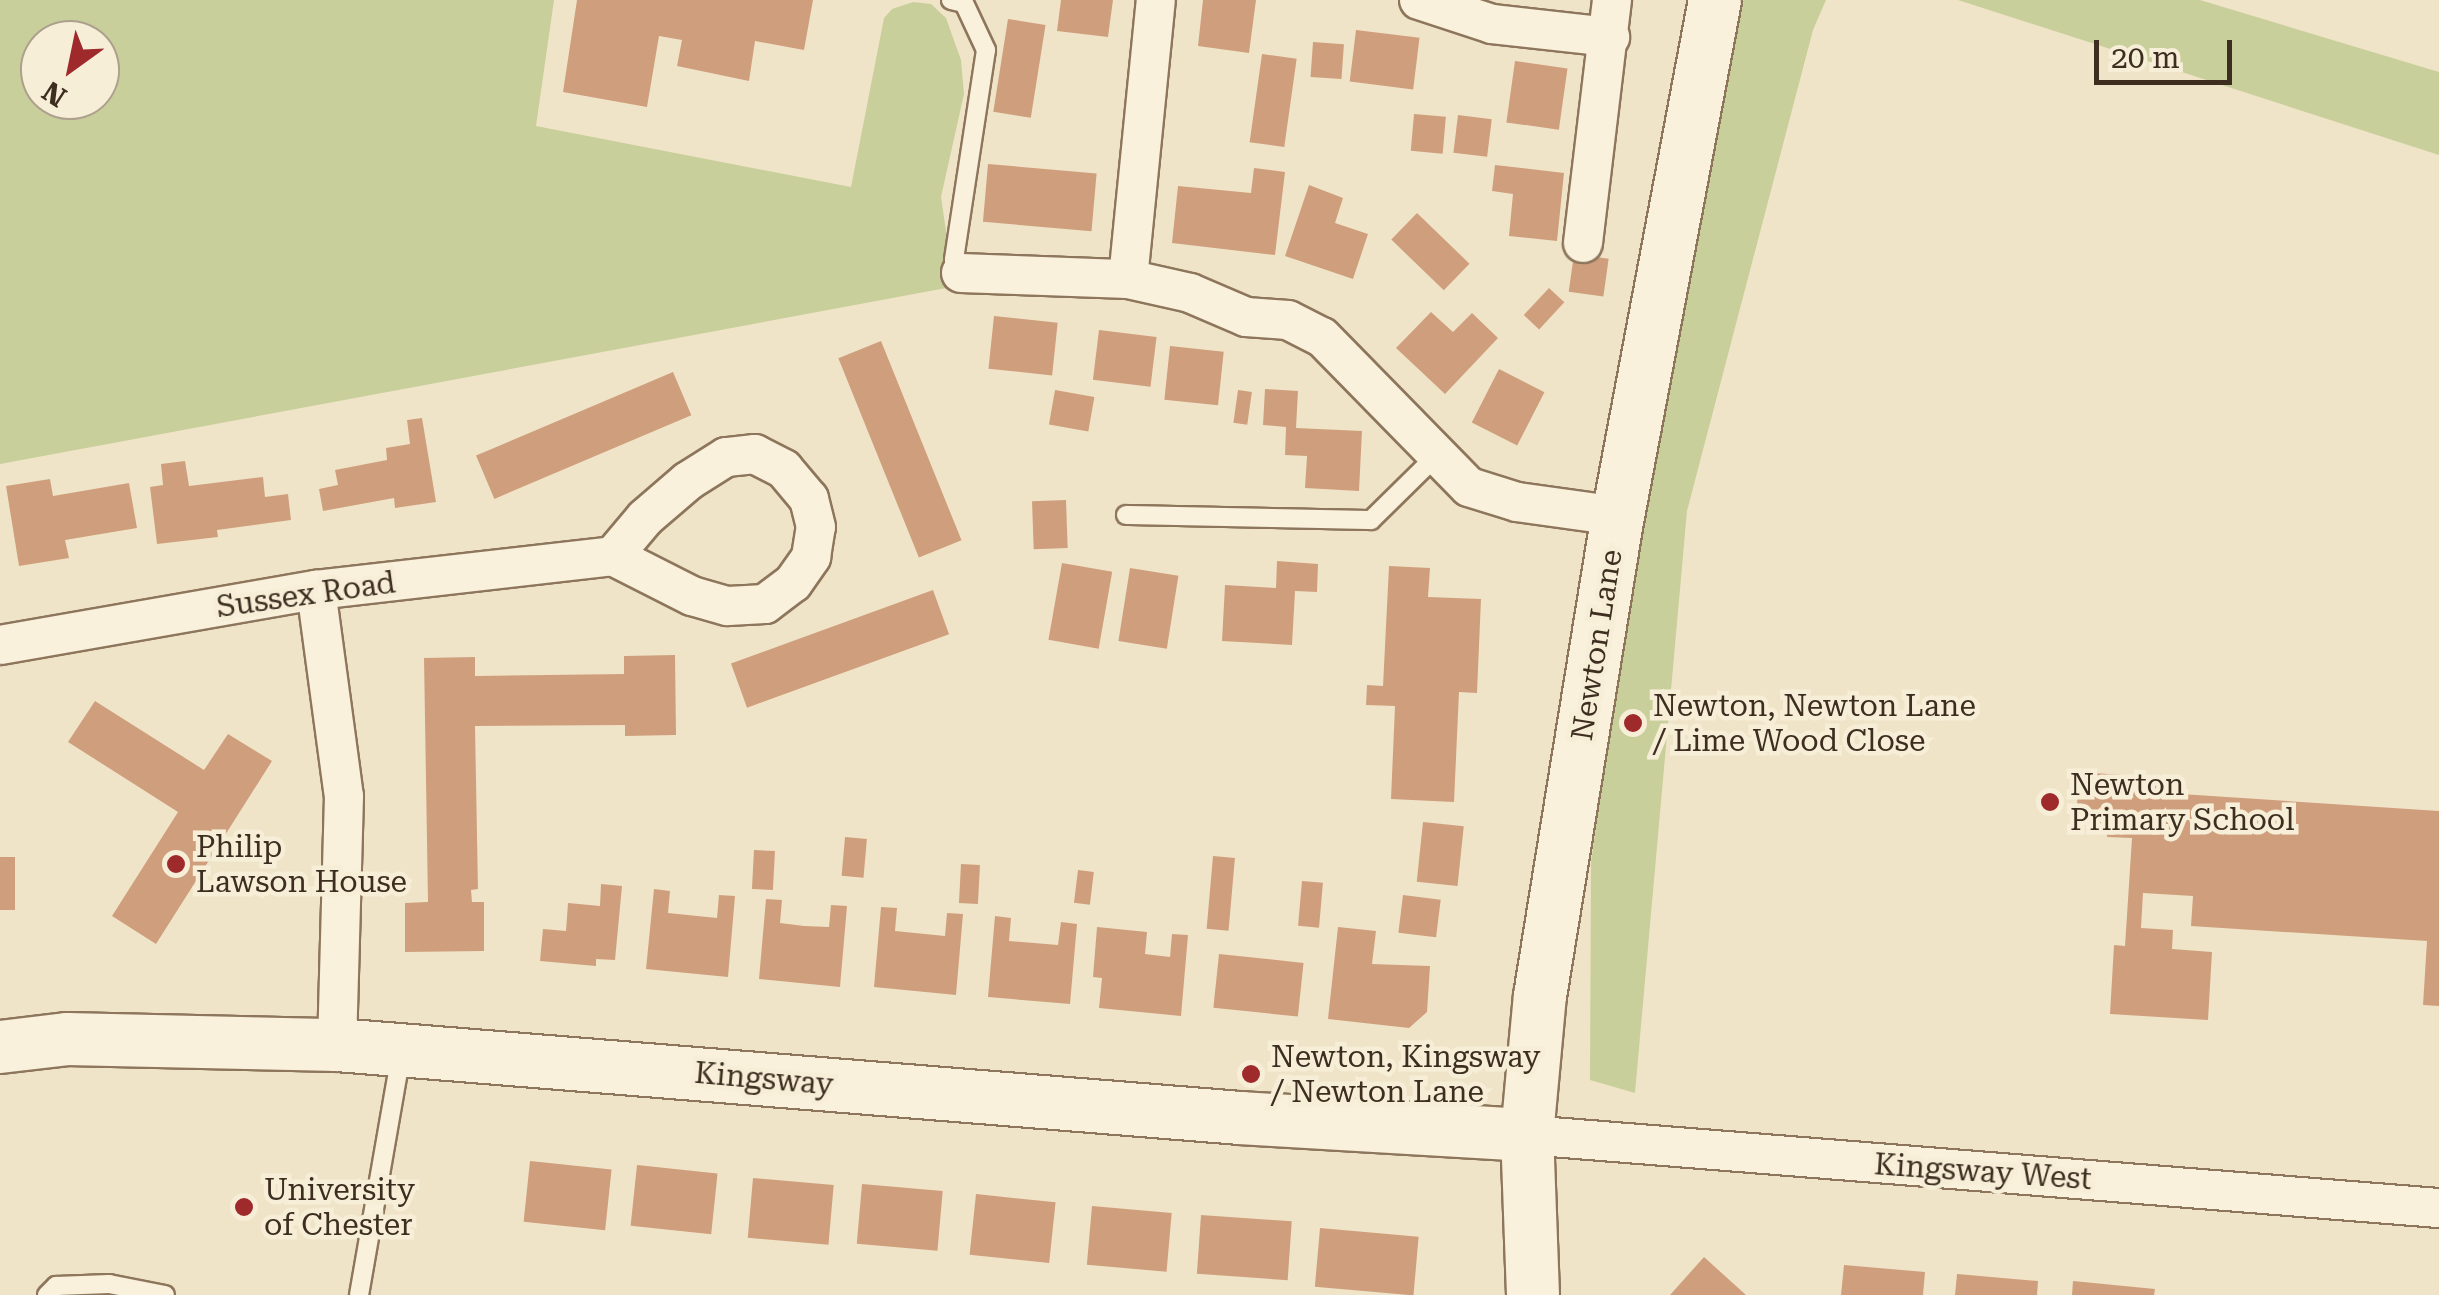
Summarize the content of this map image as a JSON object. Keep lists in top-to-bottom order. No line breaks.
{"streets":{"street":["Sussex Road","Newton Lane","Kingsway","Kingsway West"]},"crossings":[["Newton Lane","Kingsway"],["Newton Lane","Kingsway West"],["Kingsway","Kingsway West"]],"places":["Newton, Newton Lane / Lime Wood Close","Newton Primary School","Philip Lawson House","Newton, Kingsway / Newton Lane","University of Chester"],"scale_bar":"20 m","north":"bottom left"}
